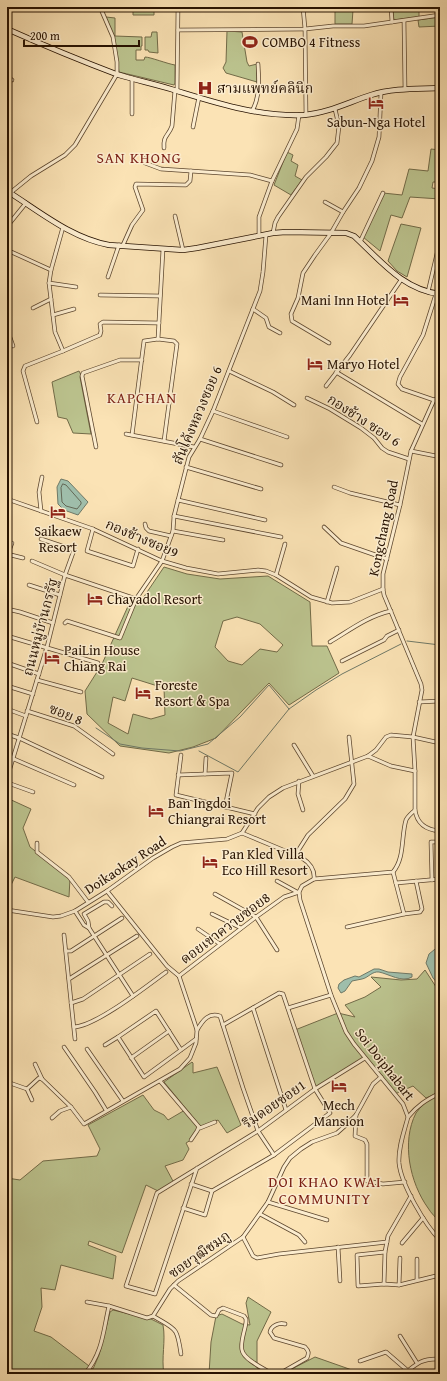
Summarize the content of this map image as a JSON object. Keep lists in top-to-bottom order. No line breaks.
{"streets":{"street":["สันโค้งหลวงซอย 6","กองช้าง ซอย 6","Kongchang Road","กองช้างซอย9","ถนนหมู่บ้านกรรัฐ","ซอย 8","Doikaokay Road","ดอยเขาควายซอย8","Soi Doiphabart","ริมดอยซอย1","ซอยวุฒิชมภู"]},"crossings":[["สันโค้งหลวงซอย 6","กองช้างซอย9"],["สันโค้งหลวงซอย 6","ถนนหมู่บ้านกรรัฐ"],["กองช้าง ซอย 6","Kongchang Road"],["Kongchang Road","กองช้างซอย9"],["ถนนหมู่บ้านกรรัฐ","ซอย 8"],["Doikaokay Road","ดอยเขาควายซอย8"],["ดอยเขาควายซอย8","Soi Doiphabart"],["Soi Doiphabart","ริมดอยซอย1"],["Soi Doiphabart","ซอยวุฒิชมภู"]],"districts":["SAN KHONG","KAPCHAN","DOI KHAO KWAI COMMUNITY"],"places":{"sports":["COMBO 4 Fitness"],"hospital":["สามแพทย์คลินิก"],"hotel":["Sabun-Nga Hotel","Mani Inn Hotel","Maryo Hotel","Saikaew Resort","Chayadol Resort","PaiLin House Chiang Rai","Foreste Resort & Spa","Ban Ingdoi Chiangrai Resort","Pan Kled Villa Eco Hill Resort","Mech Mansion"]},"scale_bar":"200 m"}
